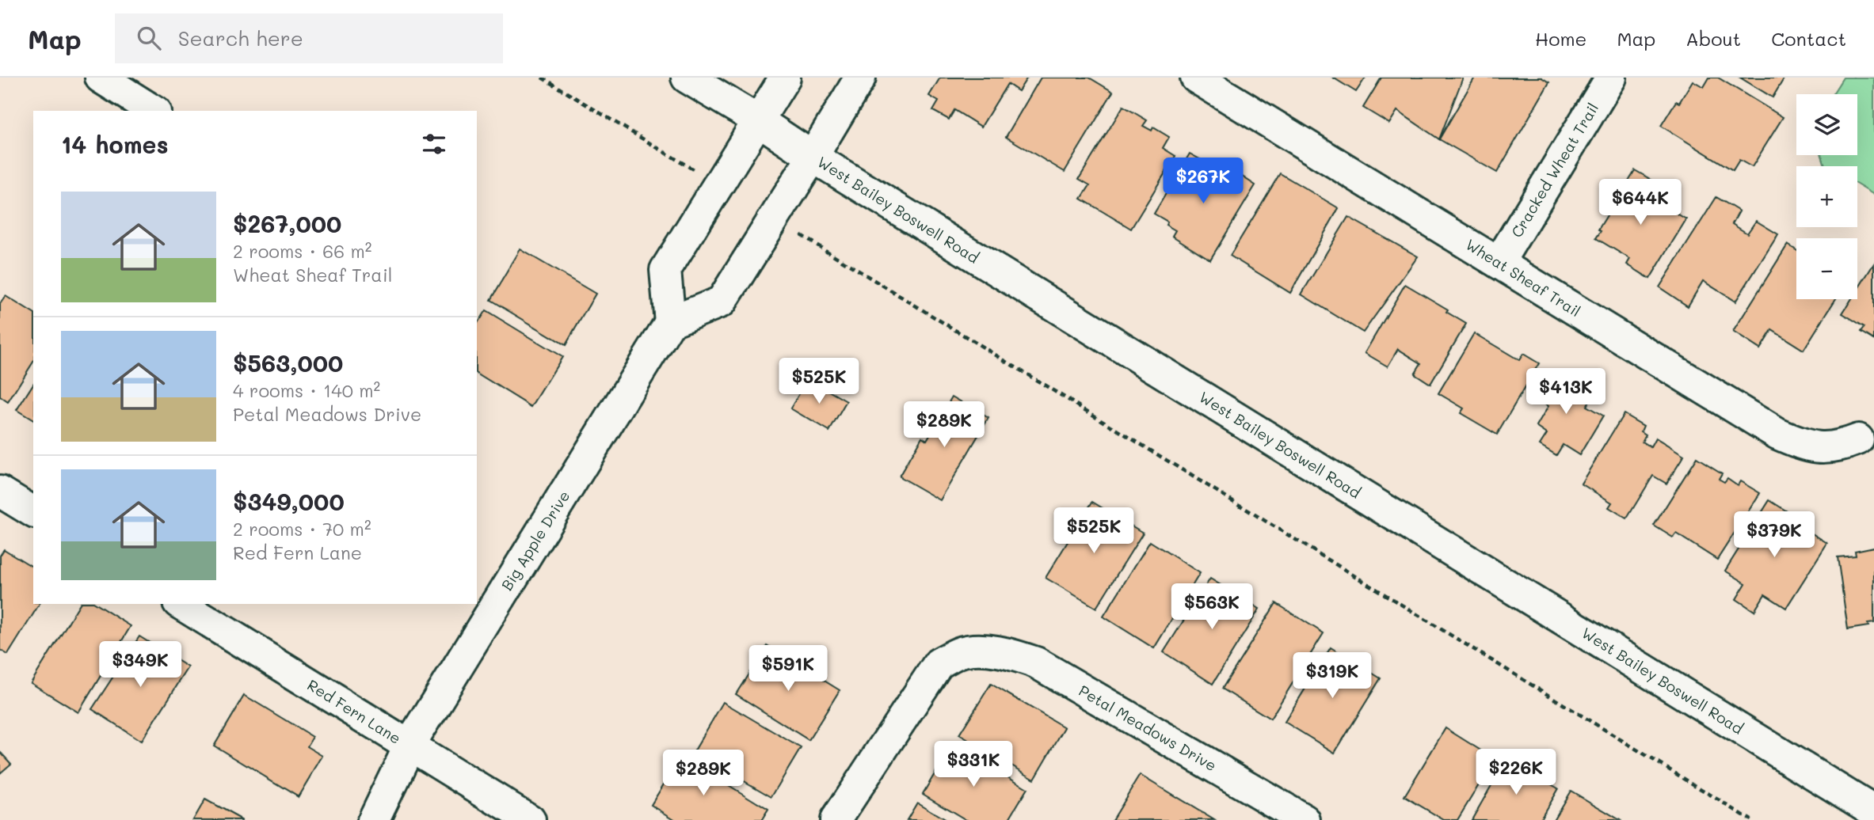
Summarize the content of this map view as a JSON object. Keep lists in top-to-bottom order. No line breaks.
{"streets":{"street":["Cracked Wheat Trail","West Bailey Boswell Road","Wheat Sheaf Trail","Big Apple Drive","Red Fern Lane","Petal Meadows Drive"]},"crossings":[["Cracked Wheat Trail","Wheat Sheaf Trail"],["Big Apple Drive","Red Fern Lane"]],"page":{"header":"Map","search":"Search here","nav":["Home","Map","About","Contact"],"map_buttons":["+","−"],"heading":"14 homes","price":["$267K","$644K","$525K","$413K","$289K","$525K","$379K","$563K","$349K","$591K","$319K","$331K","$226K","$289K"],"list":[{"name":"$267,000","note":"2 rooms · 66 m² · Wheat Sheaf Trail"},{"name":"$563,000","note":"4 rooms · 140 m² · Petal Meadows Drive"},{"name":"$349,000","note":"2 rooms · 70 m² · Red Fern Lane"}]}}
